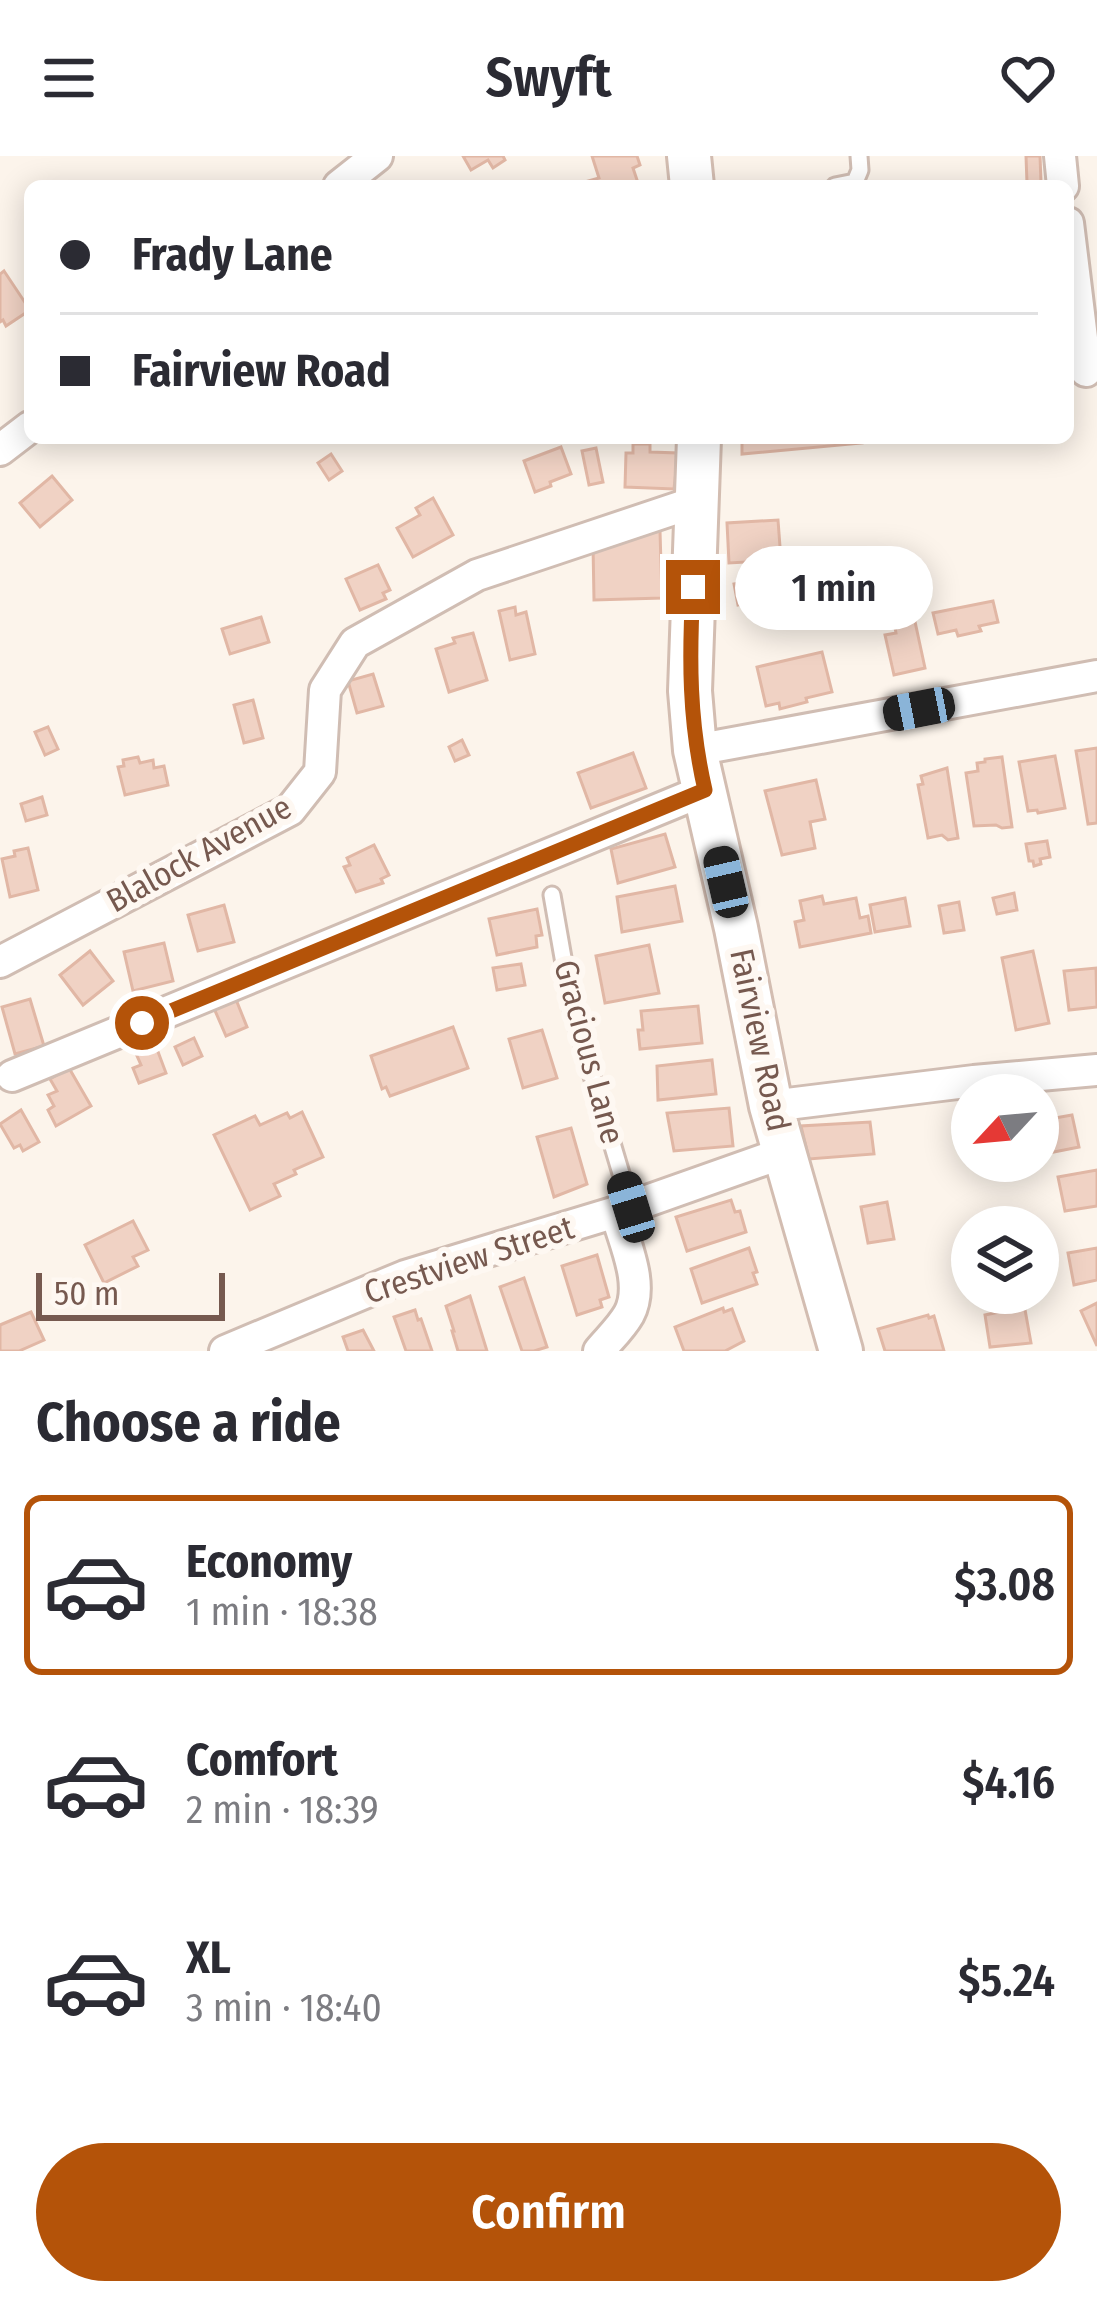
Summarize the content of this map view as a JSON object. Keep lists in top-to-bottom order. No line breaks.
{"streets":{"main road":["Fairview Road"],"street":["Blalock Avenue","Crestview Street"],"lane":["Gracious Lane"]},"crossings":[["Blalock Avenue","Fairview Road"],["Fairview Road","Crestview Street"],["Gracious Lane","Crestview Street"]],"scale_bar":"50 m","north":"bottom left","page":{"header":"Swyft","banner":["Frady Lane","Fairview Road"],"bubble":"1 min","scale":"50 m","heading":"Choose a ride","list":[{"name":"Economy","note":"1 min · 18:38","value":"$3.08"},{"name":"Comfort","note":"2 min · 18:39","value":"$4.16"},{"name":"XL","note":"3 min · 18:40","value":"$5.24"}],"buttons":"Confirm"}}
